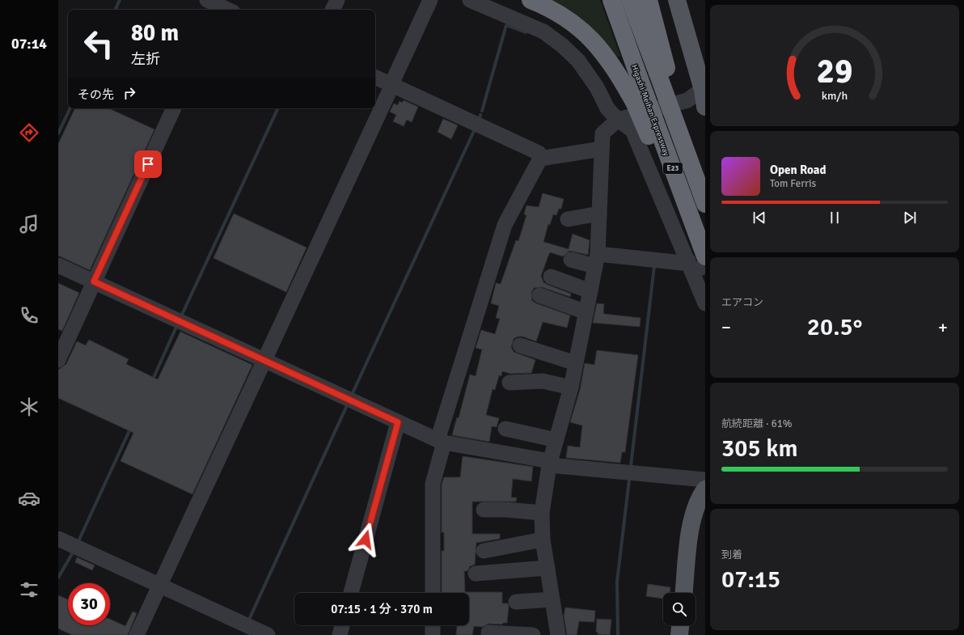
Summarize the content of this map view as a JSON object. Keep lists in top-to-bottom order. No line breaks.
{"streets":{"highway":["Higashi-Meihan Expressway","E23"]},"page":{"tabs":"07:14","turn":["80 m","左折"],"then":"その先","song":["Open Road","Tom Ferris"],"tile":["エアコン",["航続距離 · 61%","305 km"],["到着","07:15"]],"heat":["−","20.5°","+"],"limit":"30","trip":"07:15 · 1 分 · 370 m","gauge":["29","km/h"]}}
